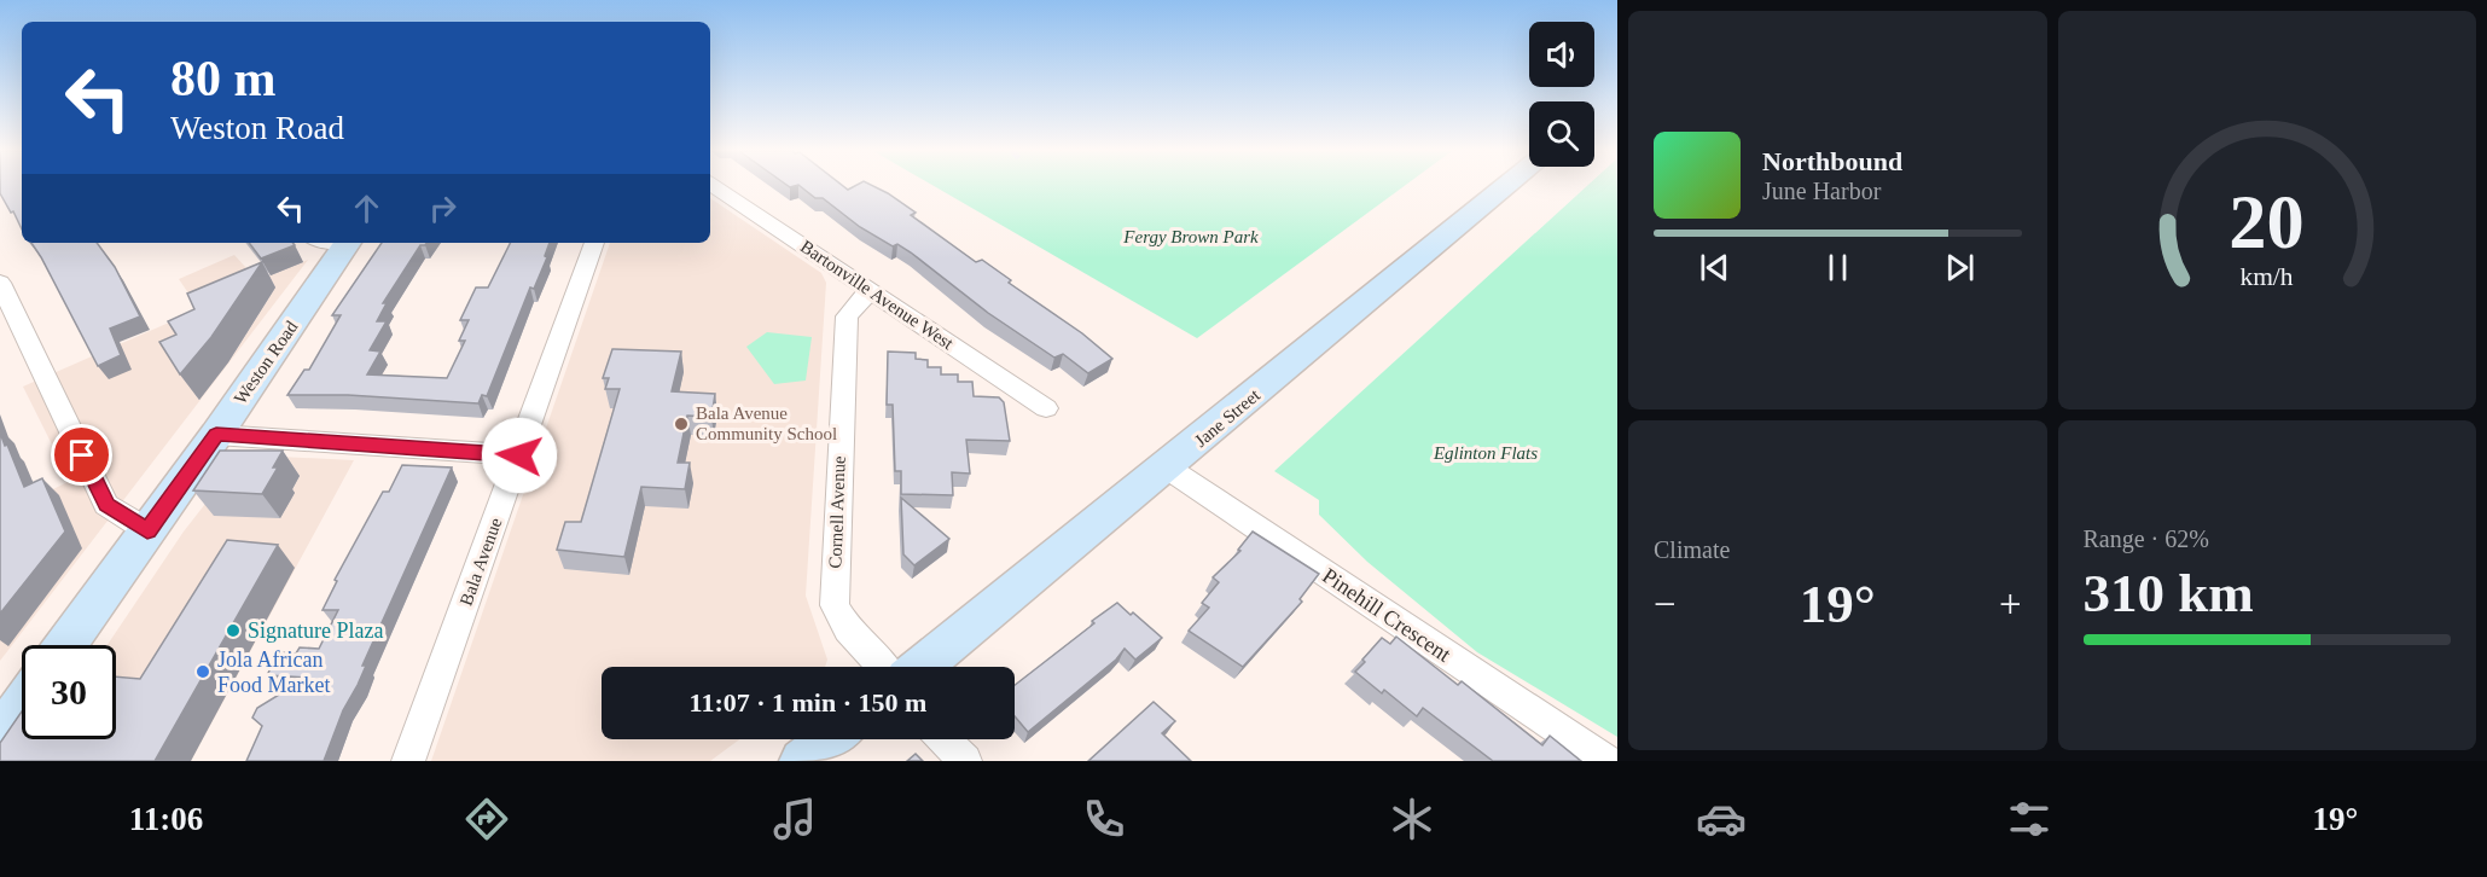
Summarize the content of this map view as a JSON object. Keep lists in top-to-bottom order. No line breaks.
{"streets":{"main road":["Weston Road","Jane Street"],"street":["Bartonville Avenue West","Cornell Avenue","Bala Avenue","Pinehill Crescent"]},"crossings":[["Bartonville Avenue West","Cornell Avenue"],["Jane Street","Pinehill Crescent"]],"parks":["Fergy Brown Park","Eglinton Flats"],"places":["Bala Avenue Community School","Signature Plaza","Jola African Food Market"],"page":{"turn":["80 m","Weston Road"],"song":["Northbound","June Harbor"],"tile":["Climate",["Range · 62%","310 km"]],"heat":["−","19°","+"],"limit":"30","trip":"11:07 · 1 min · 150 m","tabs":["11:06","19°"],"gauge":["20","km/h"]}}
